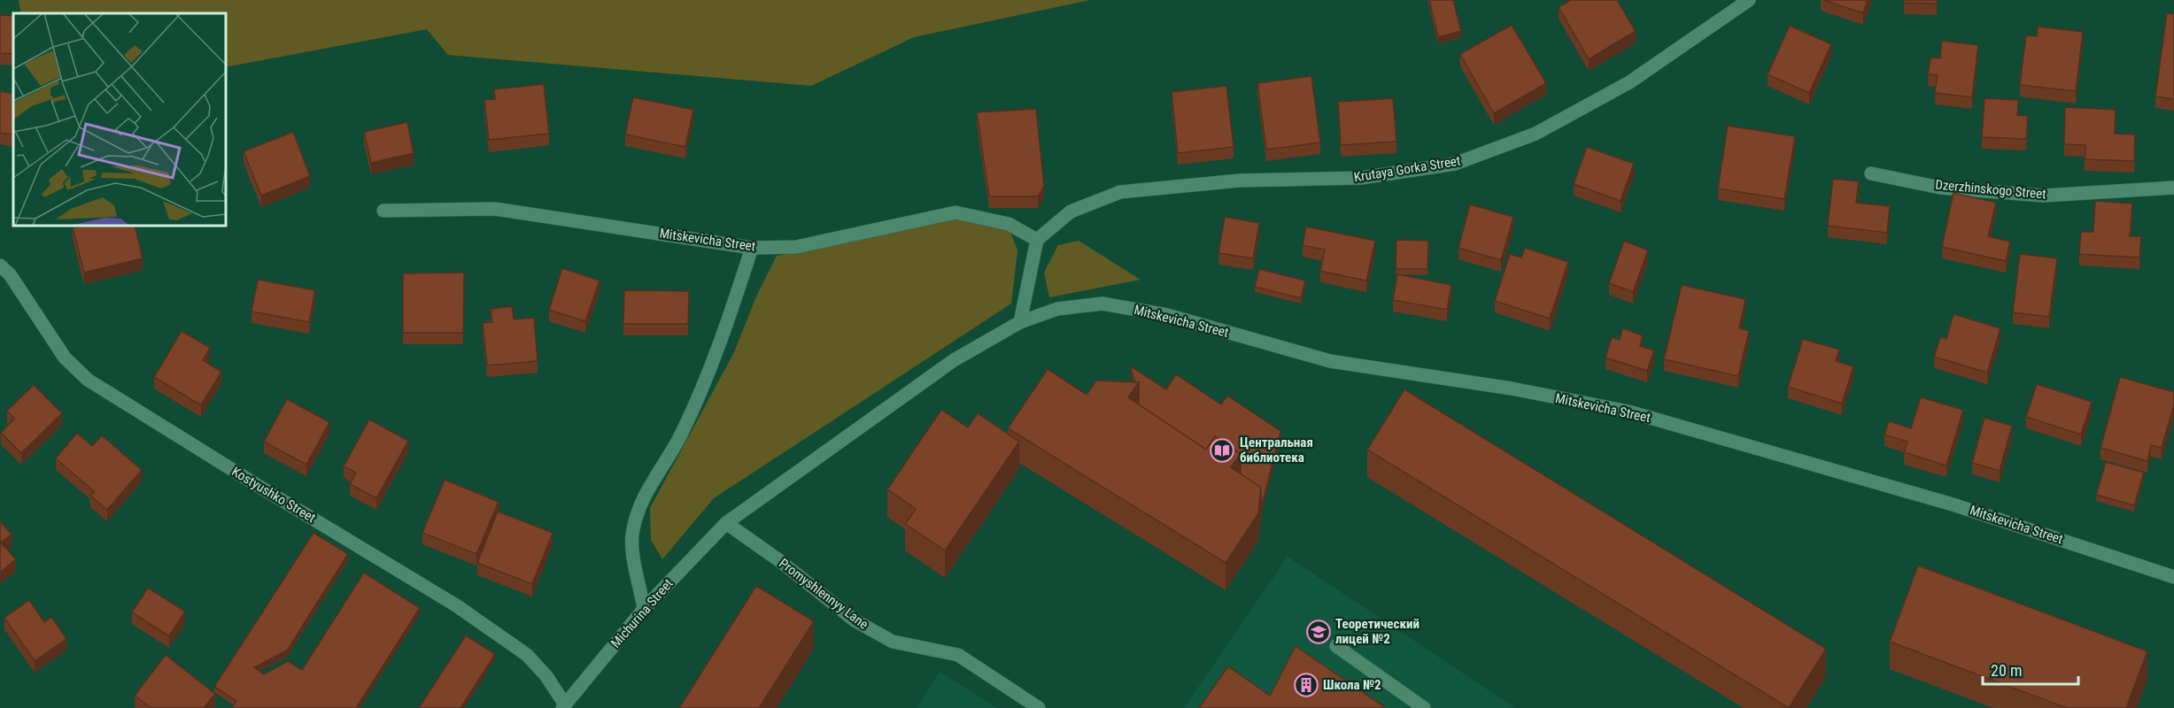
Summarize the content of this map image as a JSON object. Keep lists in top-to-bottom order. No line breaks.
{"streets":{"street":["Krutaya Gorka Street","Dzerzhinskogo Street","Mitskevicha Street","Kostyushko Street","Promyshlennyy Lane","Michurina Street"]},"crossings":[["Krutaya Gorka Street","Mitskevicha Street"],["Mitskevicha Street","Promyshlennyy Lane"],["Mitskevicha Street","Michurina Street"],["Kostyushko Street","Michurina Street"],["Promyshlennyy Lane","Michurina Street"]],"places":{"library":["Центральная библиотека"],"school or university":["Теоретический лицей №2"],"building":["Школа №2"]},"scale_bar":"20 m"}
